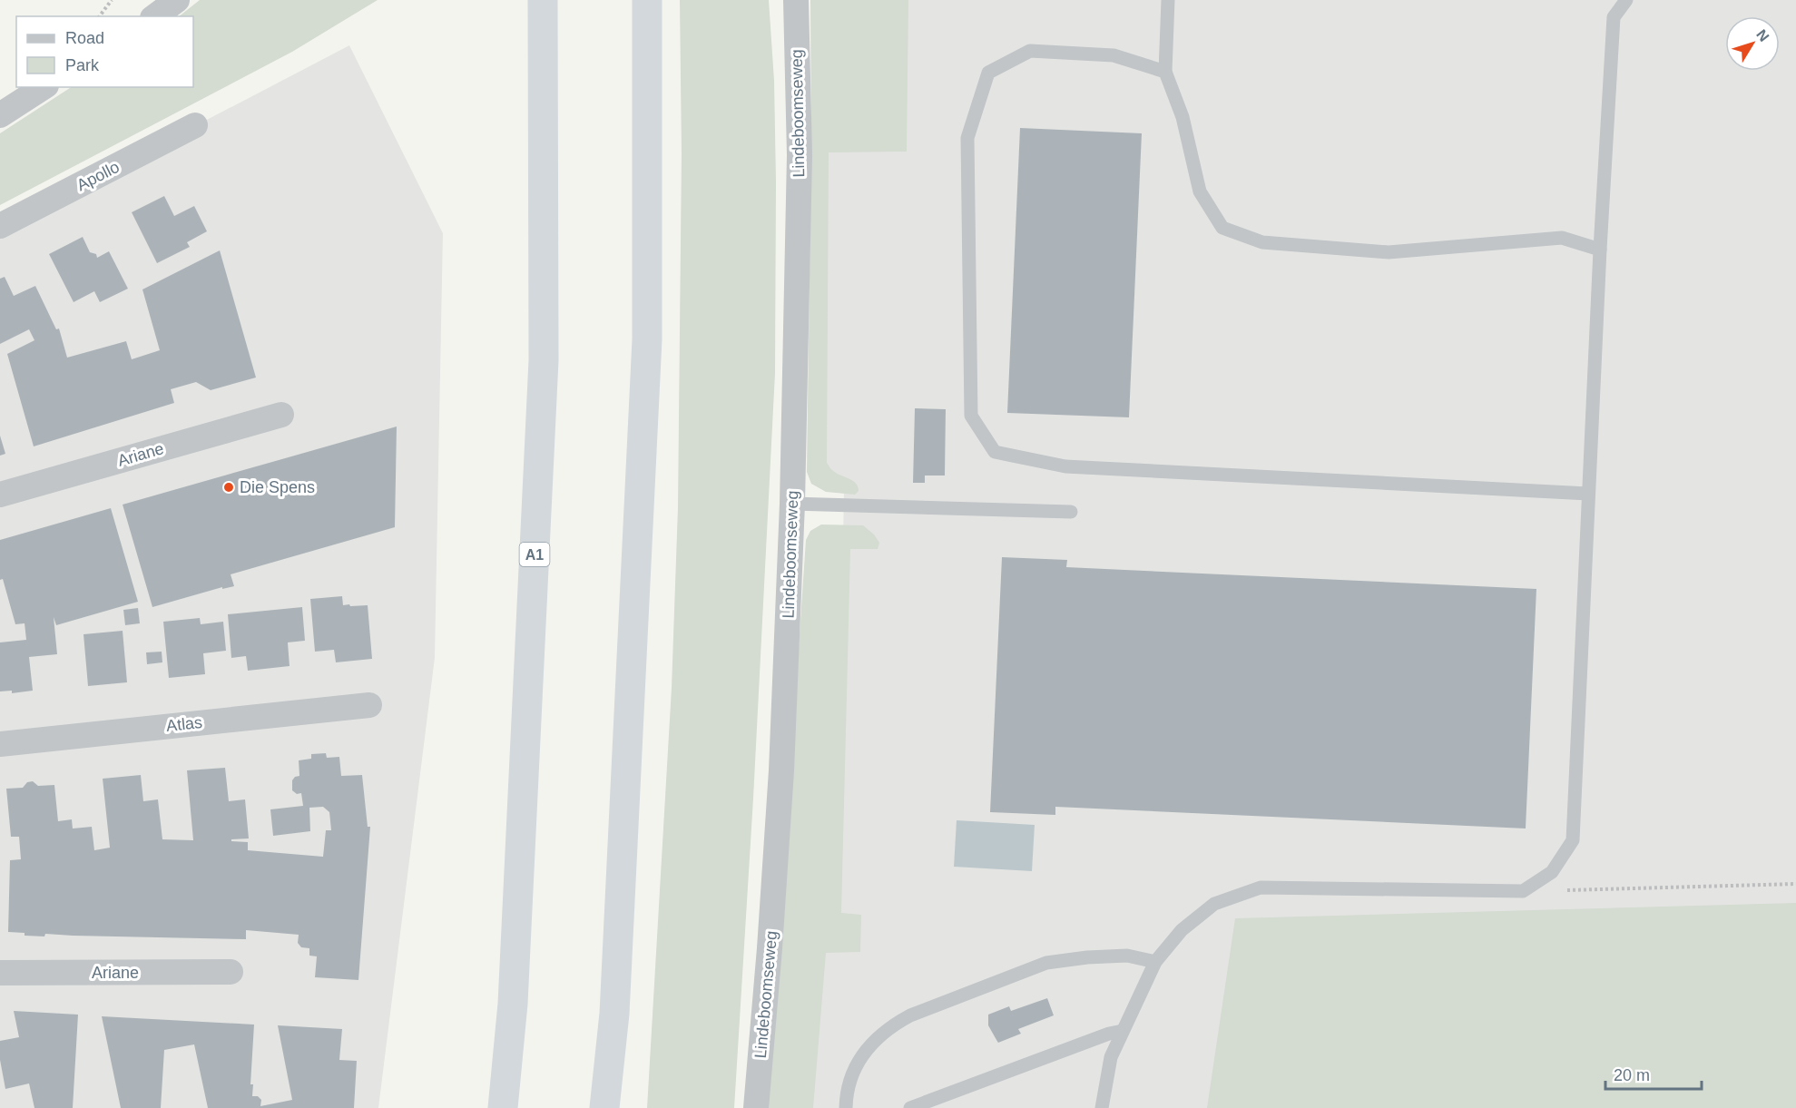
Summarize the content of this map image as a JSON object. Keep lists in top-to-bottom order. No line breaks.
{"streets":{"highway":["A1"],"street":["Lindeboomseweg","Apollo","Ariane","Atlas"]},"places":["Die Spens"],"legend":["Road","Park"],"scale_bar":"20 m","north":"top right"}
